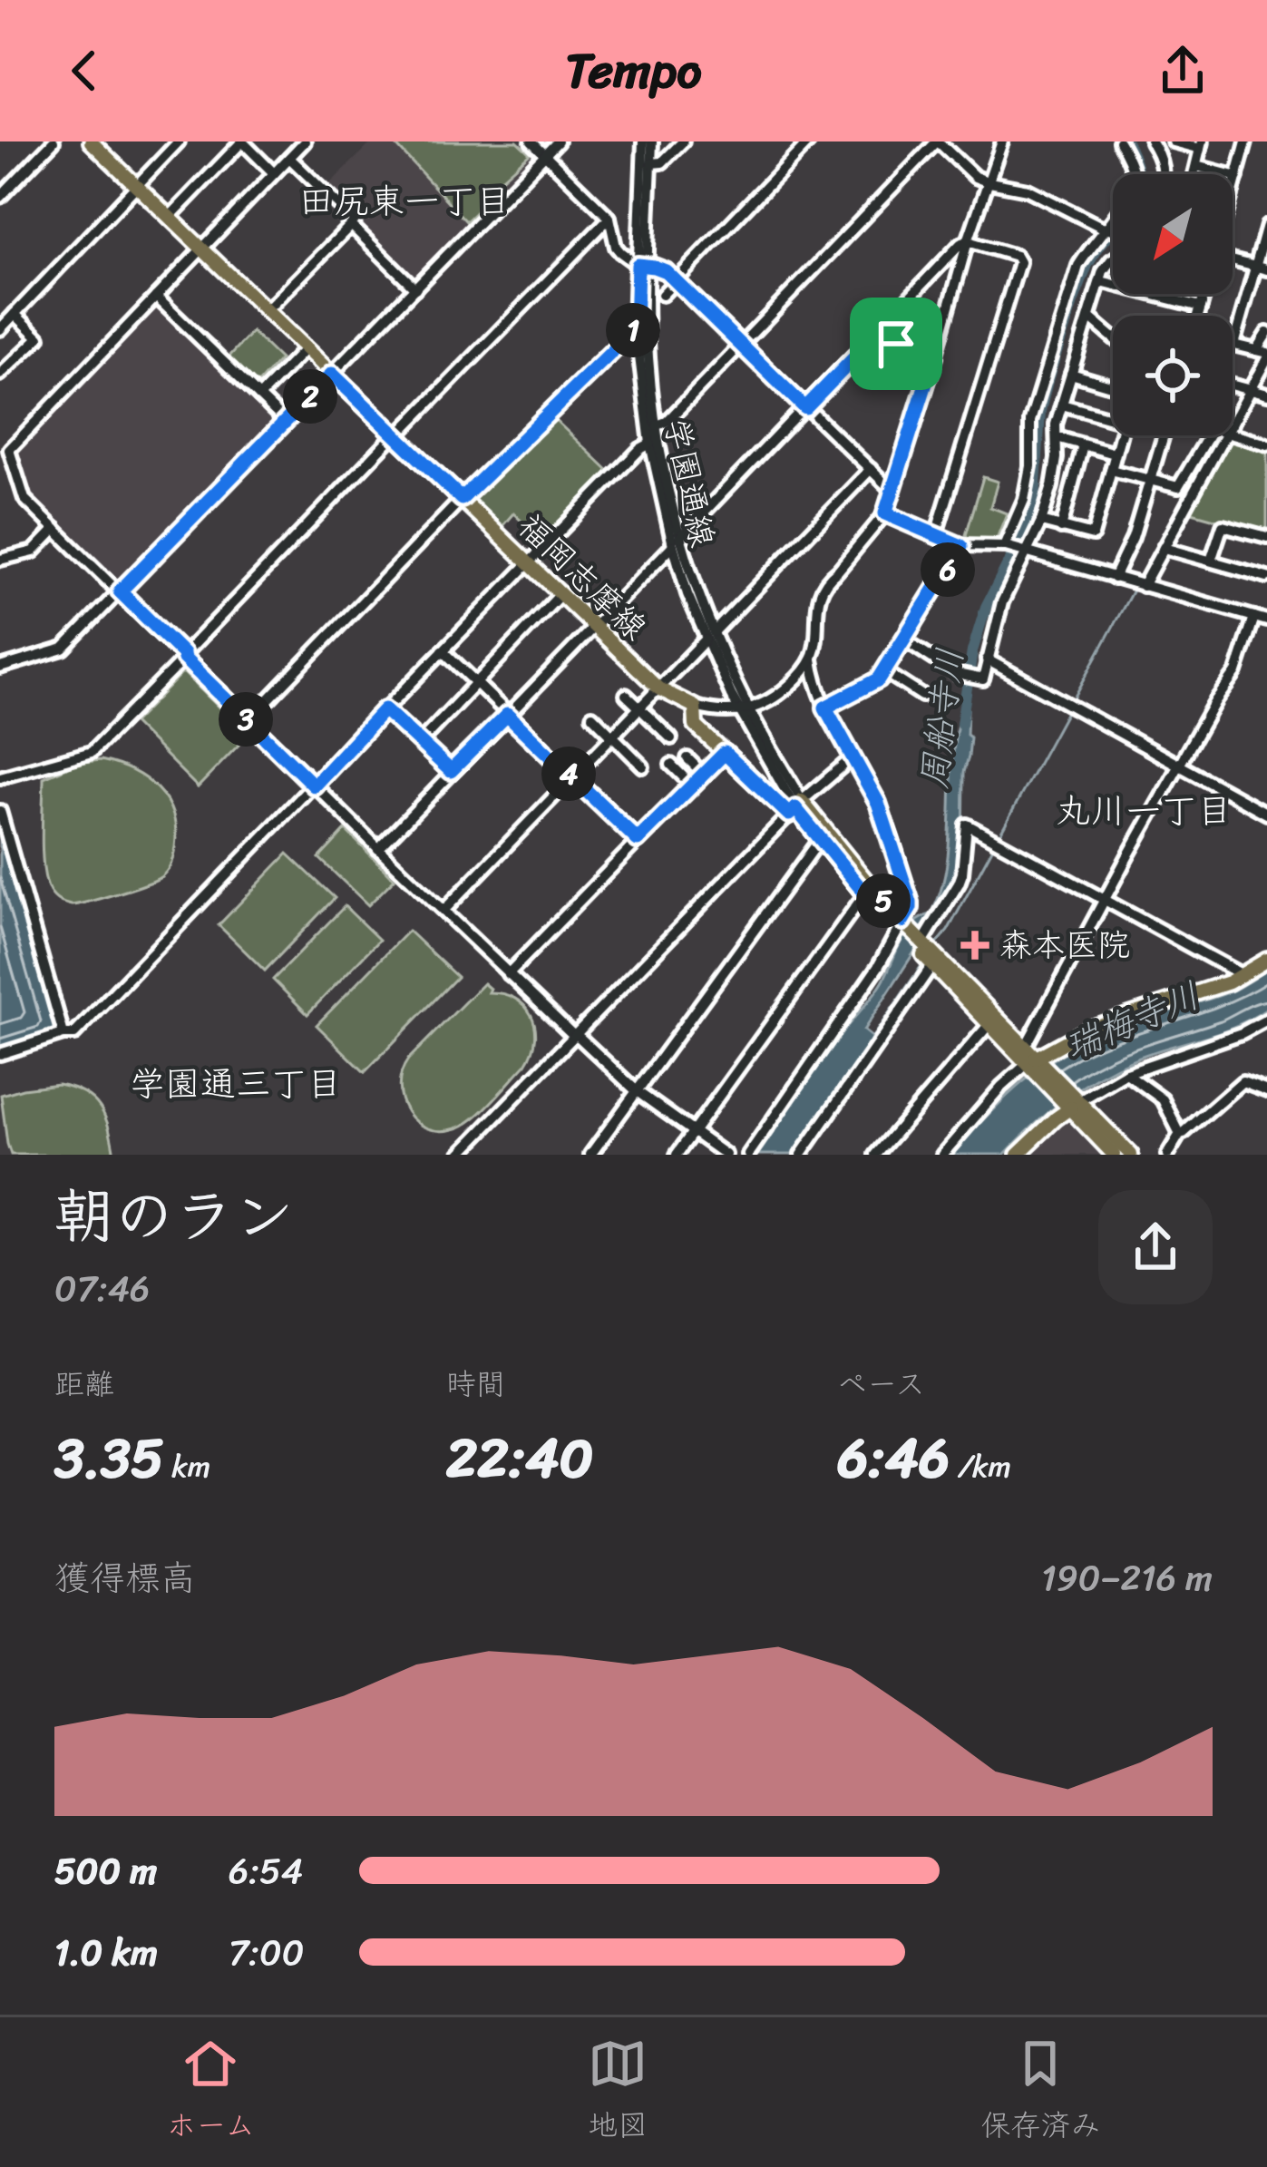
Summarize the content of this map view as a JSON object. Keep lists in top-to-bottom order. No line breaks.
{"streets":{"main road":["福岡志摩線"],"street":["学園通線"]},"districts":["田尻東一丁目","丸川一丁目","学園通三丁目"],"water":["周船寺川","瑞梅寺川"],"places":{"health":["森本医院"]},"north":"bottom left","page":{"header":"Tempo","pins":["1","2","6","3","4","5"],"heading":["朝のラン","07:46"],"stats":[["距離","3.35 km"],["時間","22:40"],["ペース","6:46 /km"]],"chart":["獲得標高","190–216 m"],"list":[{"name":"500 m","note":"6:54"},{"name":"1.0 km","note":"7:00"}],"tabs":["ホーム","地図","保存済み"]}}
